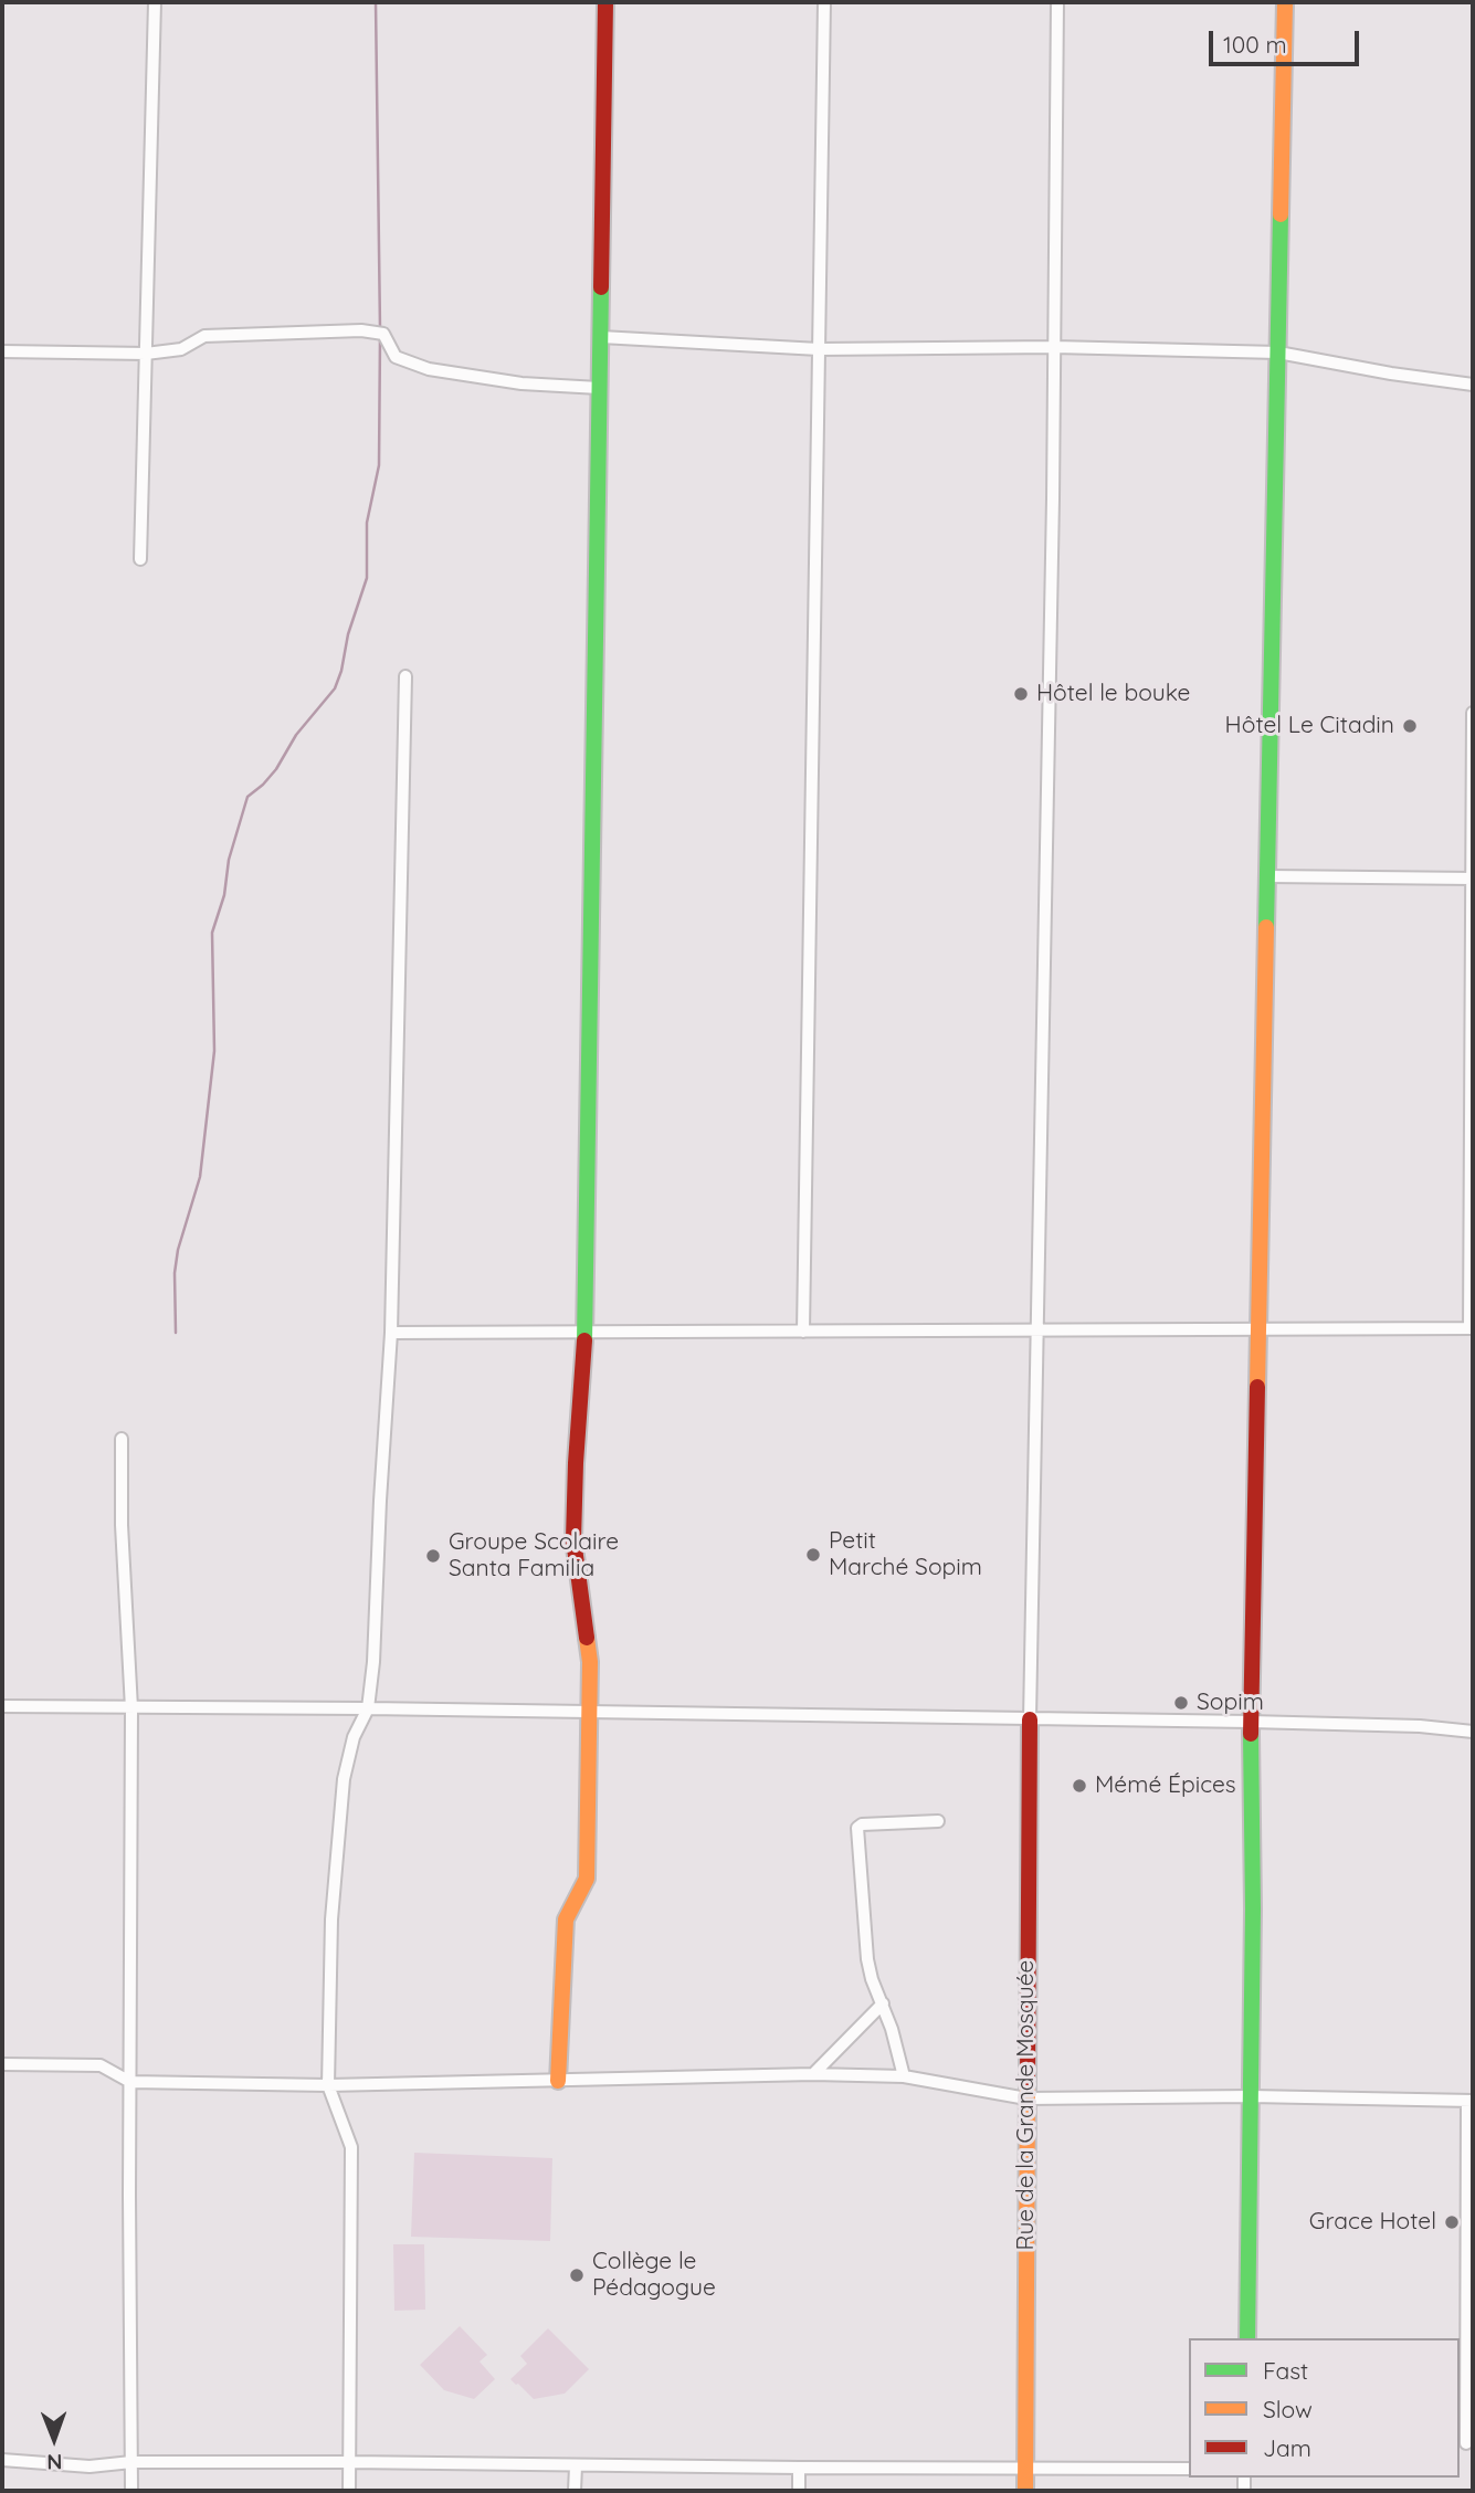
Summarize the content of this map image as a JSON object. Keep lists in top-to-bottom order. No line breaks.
{"streets":{"street":["Rue de la Grande Mosquée"]},"places":["Hôtel le bouke","Hôtel Le Citadin","Petit Marché Sopim","Groupe Scolaire Santa Familia","Sopim","Mémé Épices","Grace Hotel","Collège le Pédagogue"],"legend":["Fast","Slow","Jam"],"scale_bar":"100 m","north":"bottom"}
